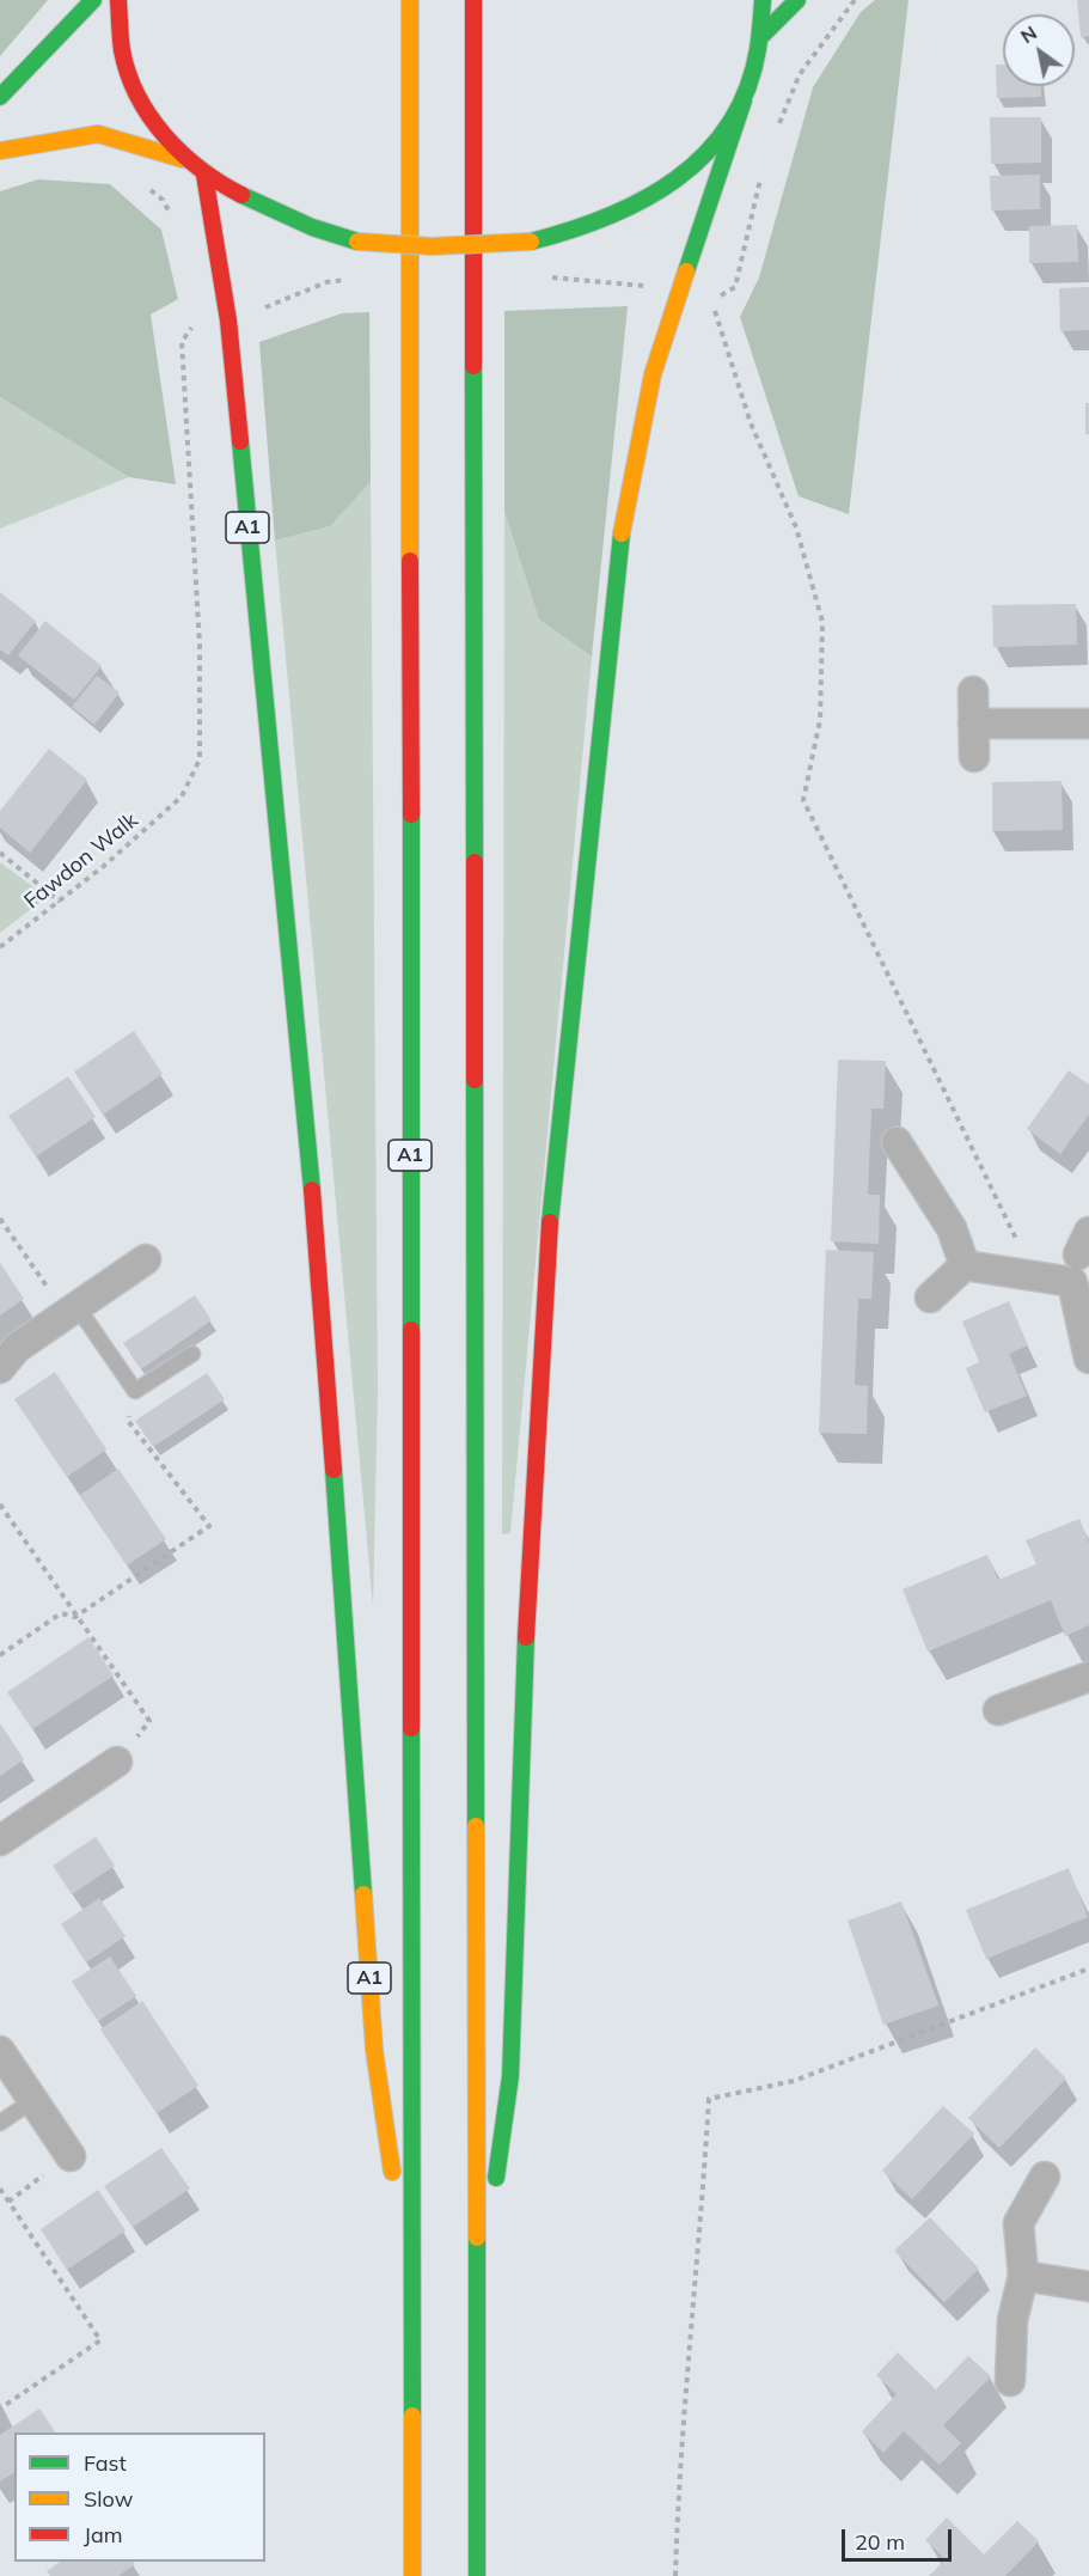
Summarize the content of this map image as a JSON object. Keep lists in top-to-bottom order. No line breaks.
{"streets":{"main road":["A1"],"path":["Fawdon Walk"]},"legend":["Fast","Slow","Jam"],"scale_bar":"20 m","north":"top left"}
